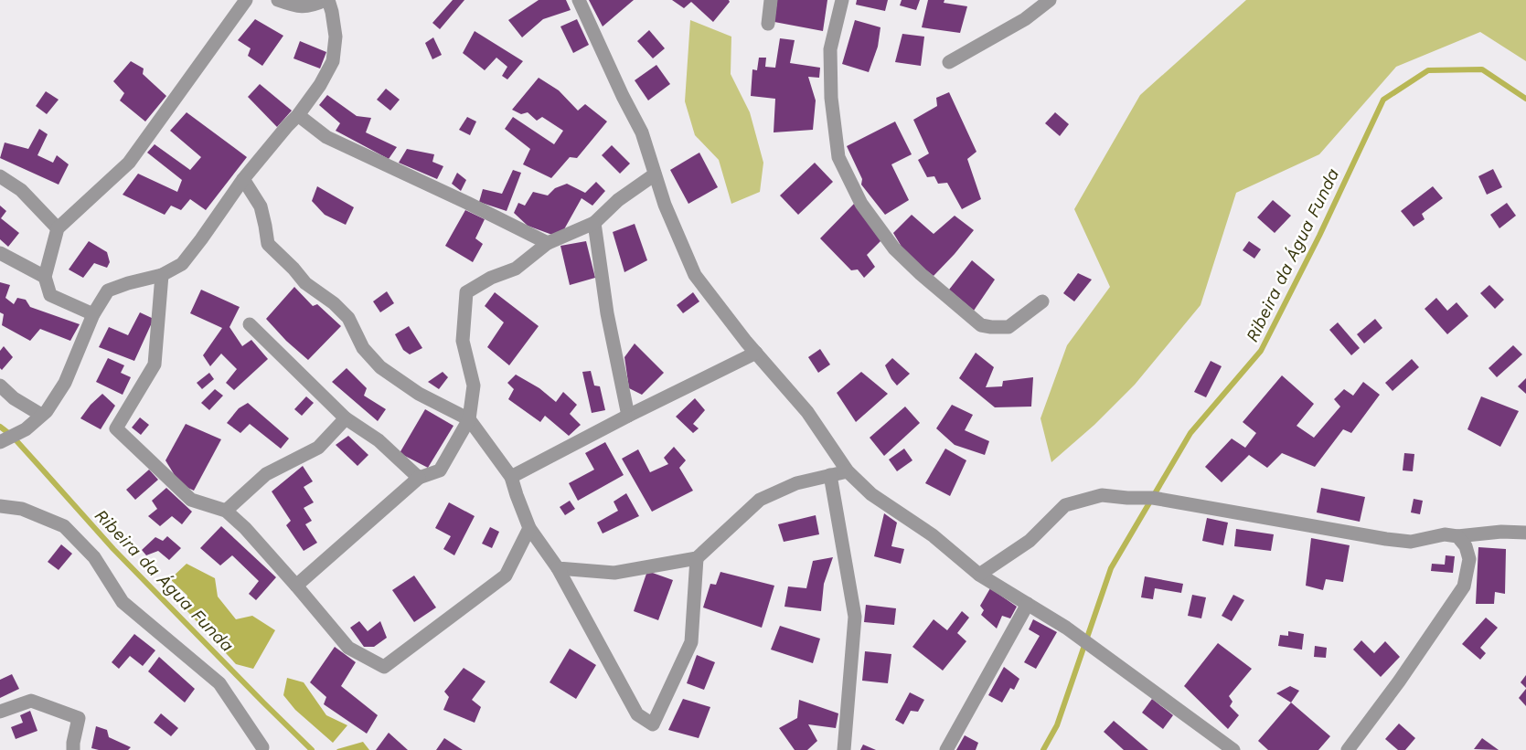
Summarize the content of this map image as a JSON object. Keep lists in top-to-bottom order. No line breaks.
{"water":["Ribeira da Água Funda"]}
